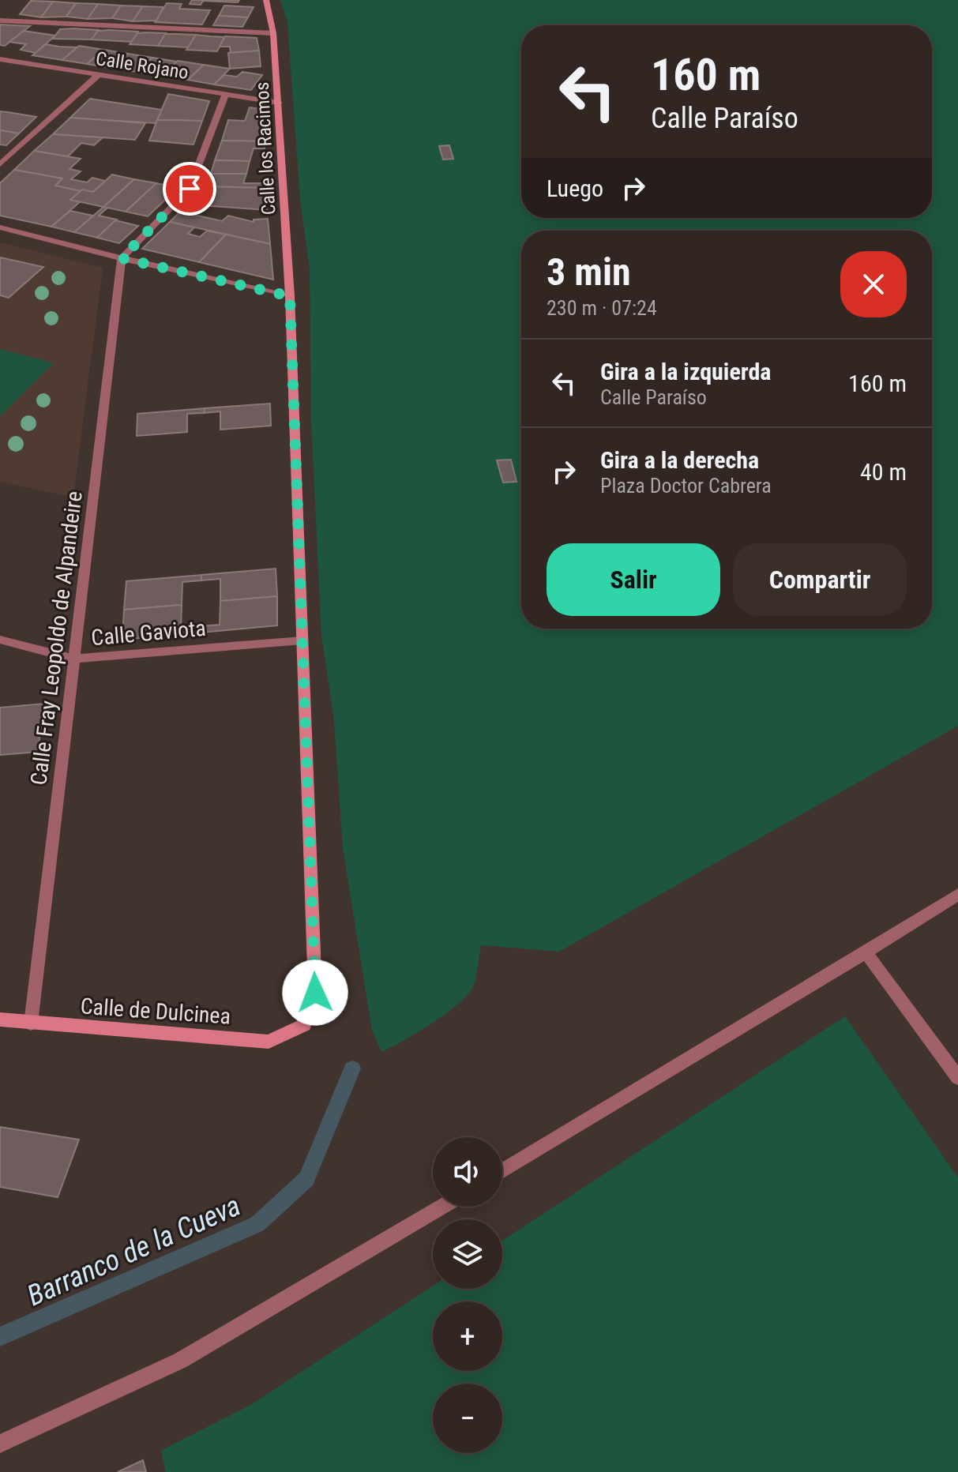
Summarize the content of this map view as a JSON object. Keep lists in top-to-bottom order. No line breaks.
{"streets":{"street":["Calle Rojano","Calle los Racimos","Calle Gaviota","Calle Fray Leopoldo de Alpandeire","Calle de Dulcinea"]},"crossings":[["Calle Rojano","Calle los Racimos"],["Calle los Racimos","Calle Gaviota"],["Calle los Racimos","Calle de Dulcinea"],["Calle Gaviota","Calle Fray Leopoldo de Alpandeire"],["Calle Fray Leopoldo de Alpandeire","Calle de Dulcinea"]],"water":["Barranco de la Cueva"],"page":{"turn":["160 m","Calle Paraíso"],"then":"Luego","heading":["3 min","230 m · 07:24"],"list":[{"name":"Gira a la izquierda","note":"Calle Paraíso","value":"160 m"},{"name":"Gira a la derecha","note":"Plaza Doctor Cabrera","value":"40 m"}],"buttons":["Salir","Compartir"],"map_buttons":["+","−"]}}
